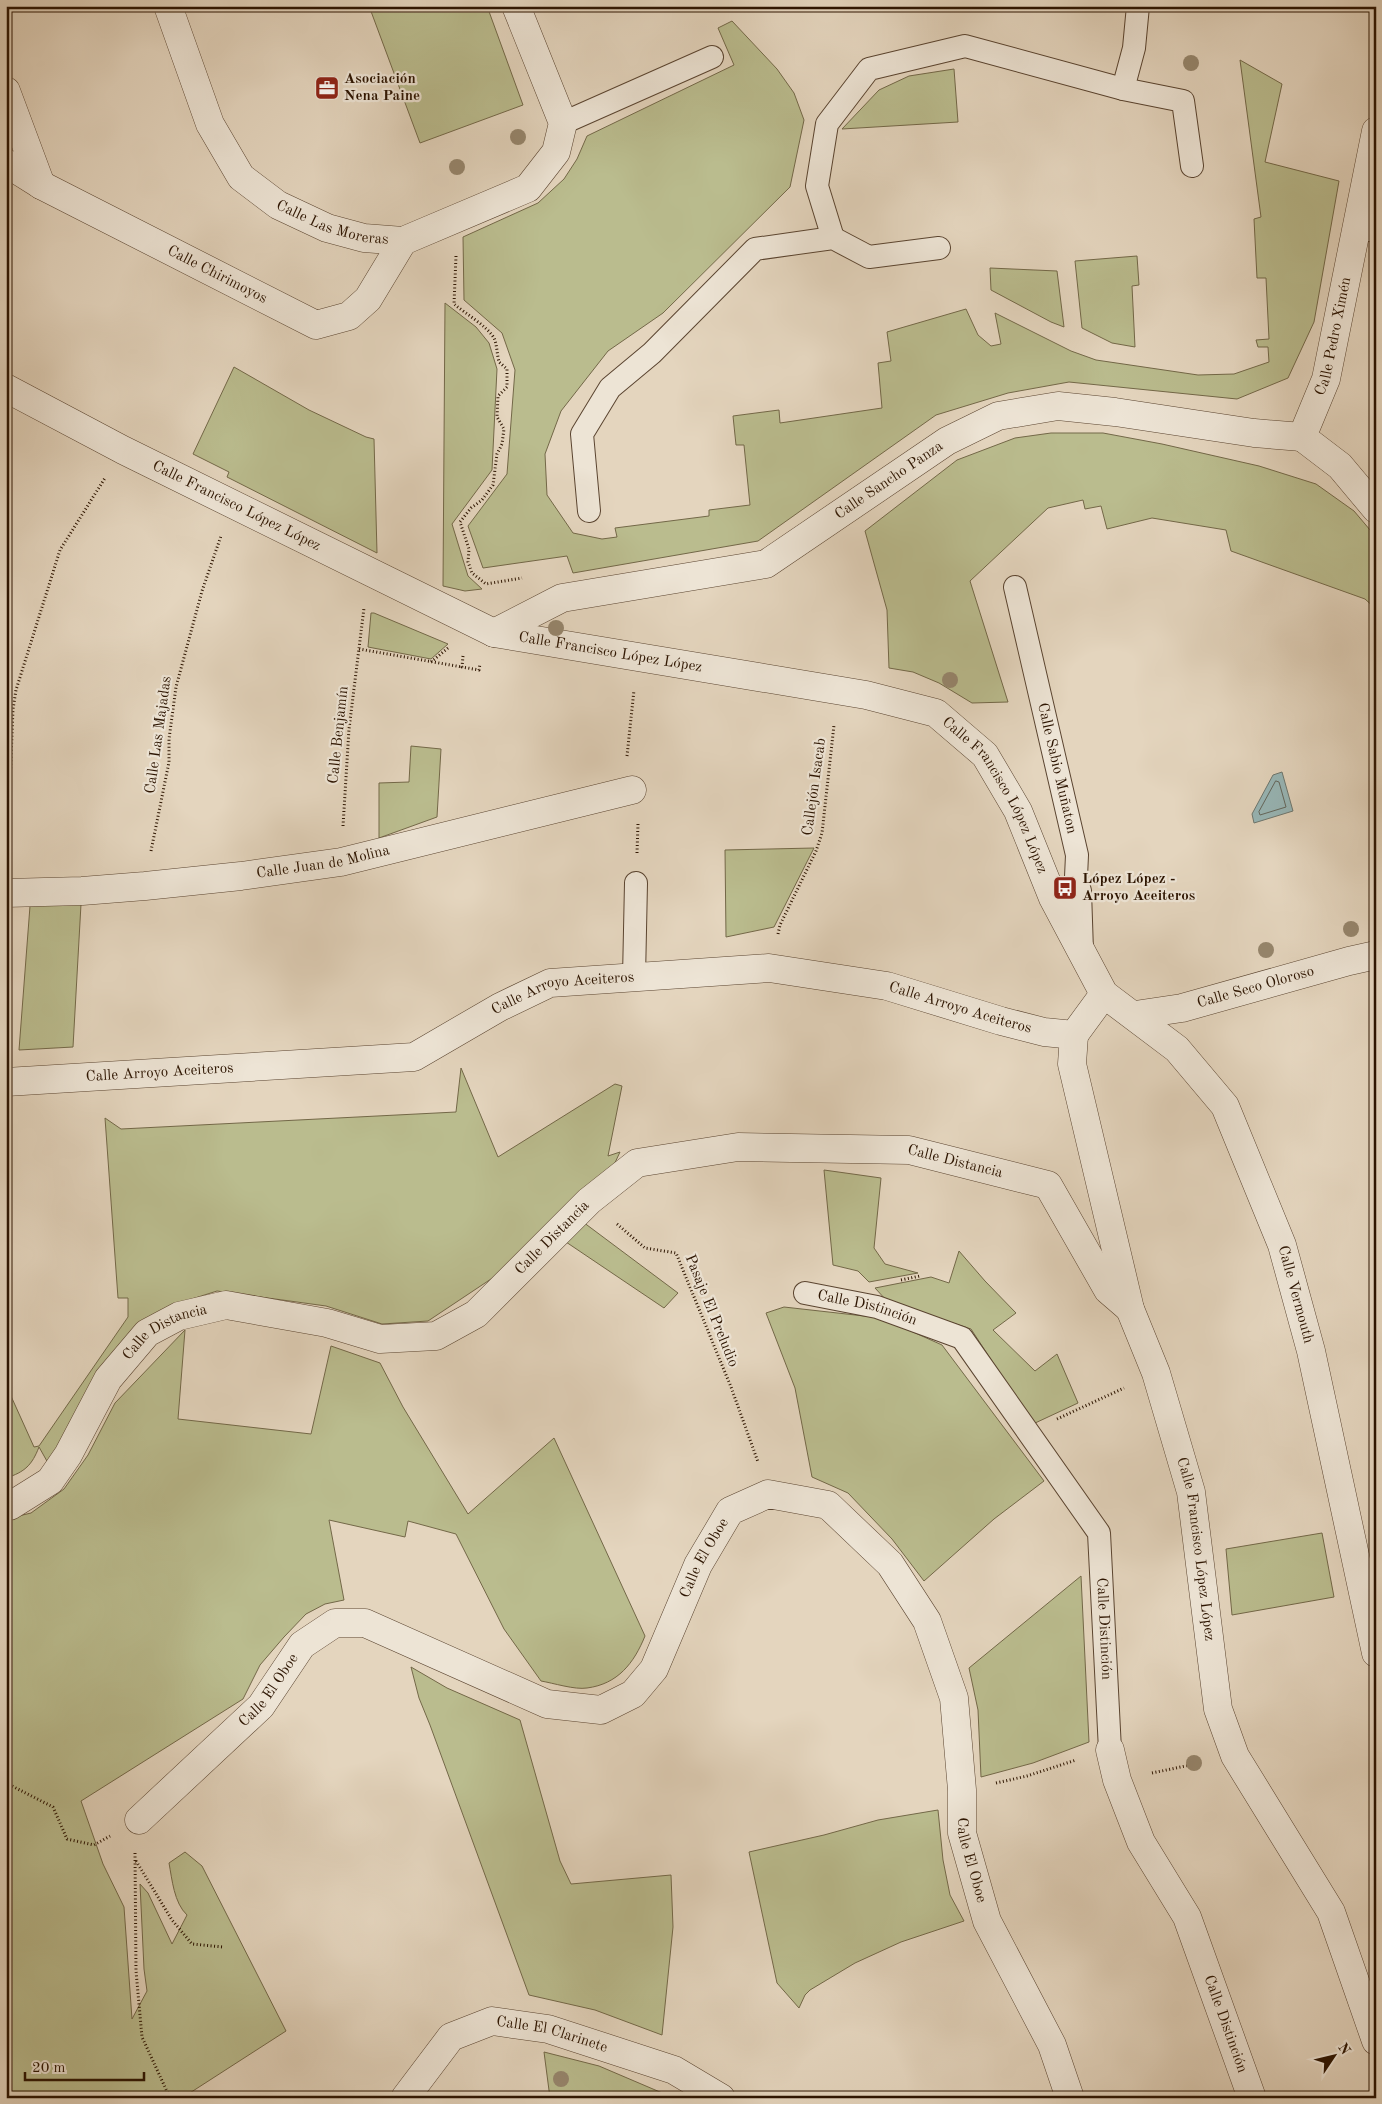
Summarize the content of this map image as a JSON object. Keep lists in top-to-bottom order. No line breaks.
{"streets":{"street":["Calle Las Moreras","Calle Chirimoyos","Calle Pedro Ximén","Calle Sancho Panza","Calle Francisco López López","Calle Juan de Molina","Calle Seco Oloroso","Calle Arroyo Aceiteros","Calle Distancia","Calle Vermouth","Calle Distinción","Calle El Oboe","Calle El Clarinete"],"lane":["Calle Sabio Muñaton"],"path":["Calle Las Majadas","Calle Benjamín","Callejón Isacab","Pasaje El Preludio"]},"crossings":[["Calle Las Moreras","Calle Chirimoyos"],["Calle Pedro Ximén","Calle Sancho Panza"],["Calle Sancho Panza","Calle Francisco López López"],["Calle Francisco López López","Calle Las Majadas"],["Calle Francisco López López","Calle Sabio Muñaton"],["Calle Francisco López López","Callejón Isacab"],["Calle Francisco López López","Calle Arroyo Aceiteros"],["Calle Francisco López López","Calle Distancia"],["Calle Francisco López López","Calle Vermouth"],["Calle Las Majadas","Calle Juan de Molina"],["Calle Benjamín","Calle Juan de Molina"],["Callejón Isacab","Calle Arroyo Aceiteros"],["Calle Seco Oloroso","Calle Vermouth"],["Calle Distancia","Pasaje El Preludio"]],"places":{"office":["Asociación Nena Paine"],"bus stop":["López López - Arroyo Aceiteros"]},"scale_bar":"20 m","north":"top right"}
